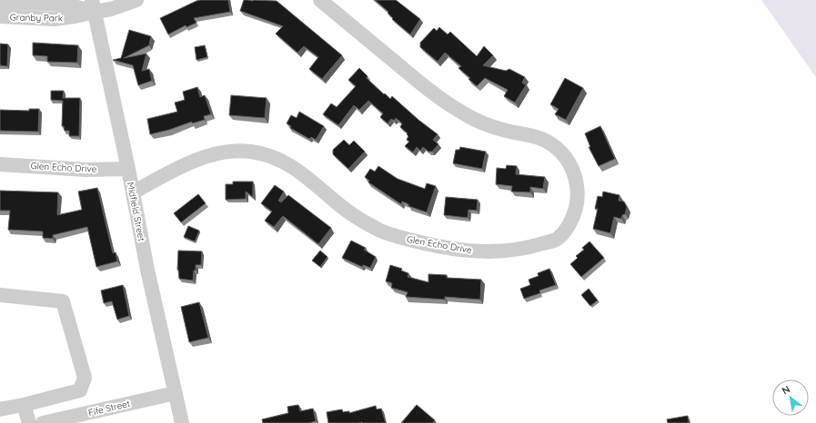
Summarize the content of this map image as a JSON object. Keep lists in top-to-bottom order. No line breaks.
{"streets":{"street":["Granby Park","Glen Echo Drive","Midfield Street","Fife Street"]},"crossings":[["Granby Park","Midfield Street"],["Glen Echo Drive","Midfield Street"],["Midfield Street","Fife Street"]],"north":"top left"}
